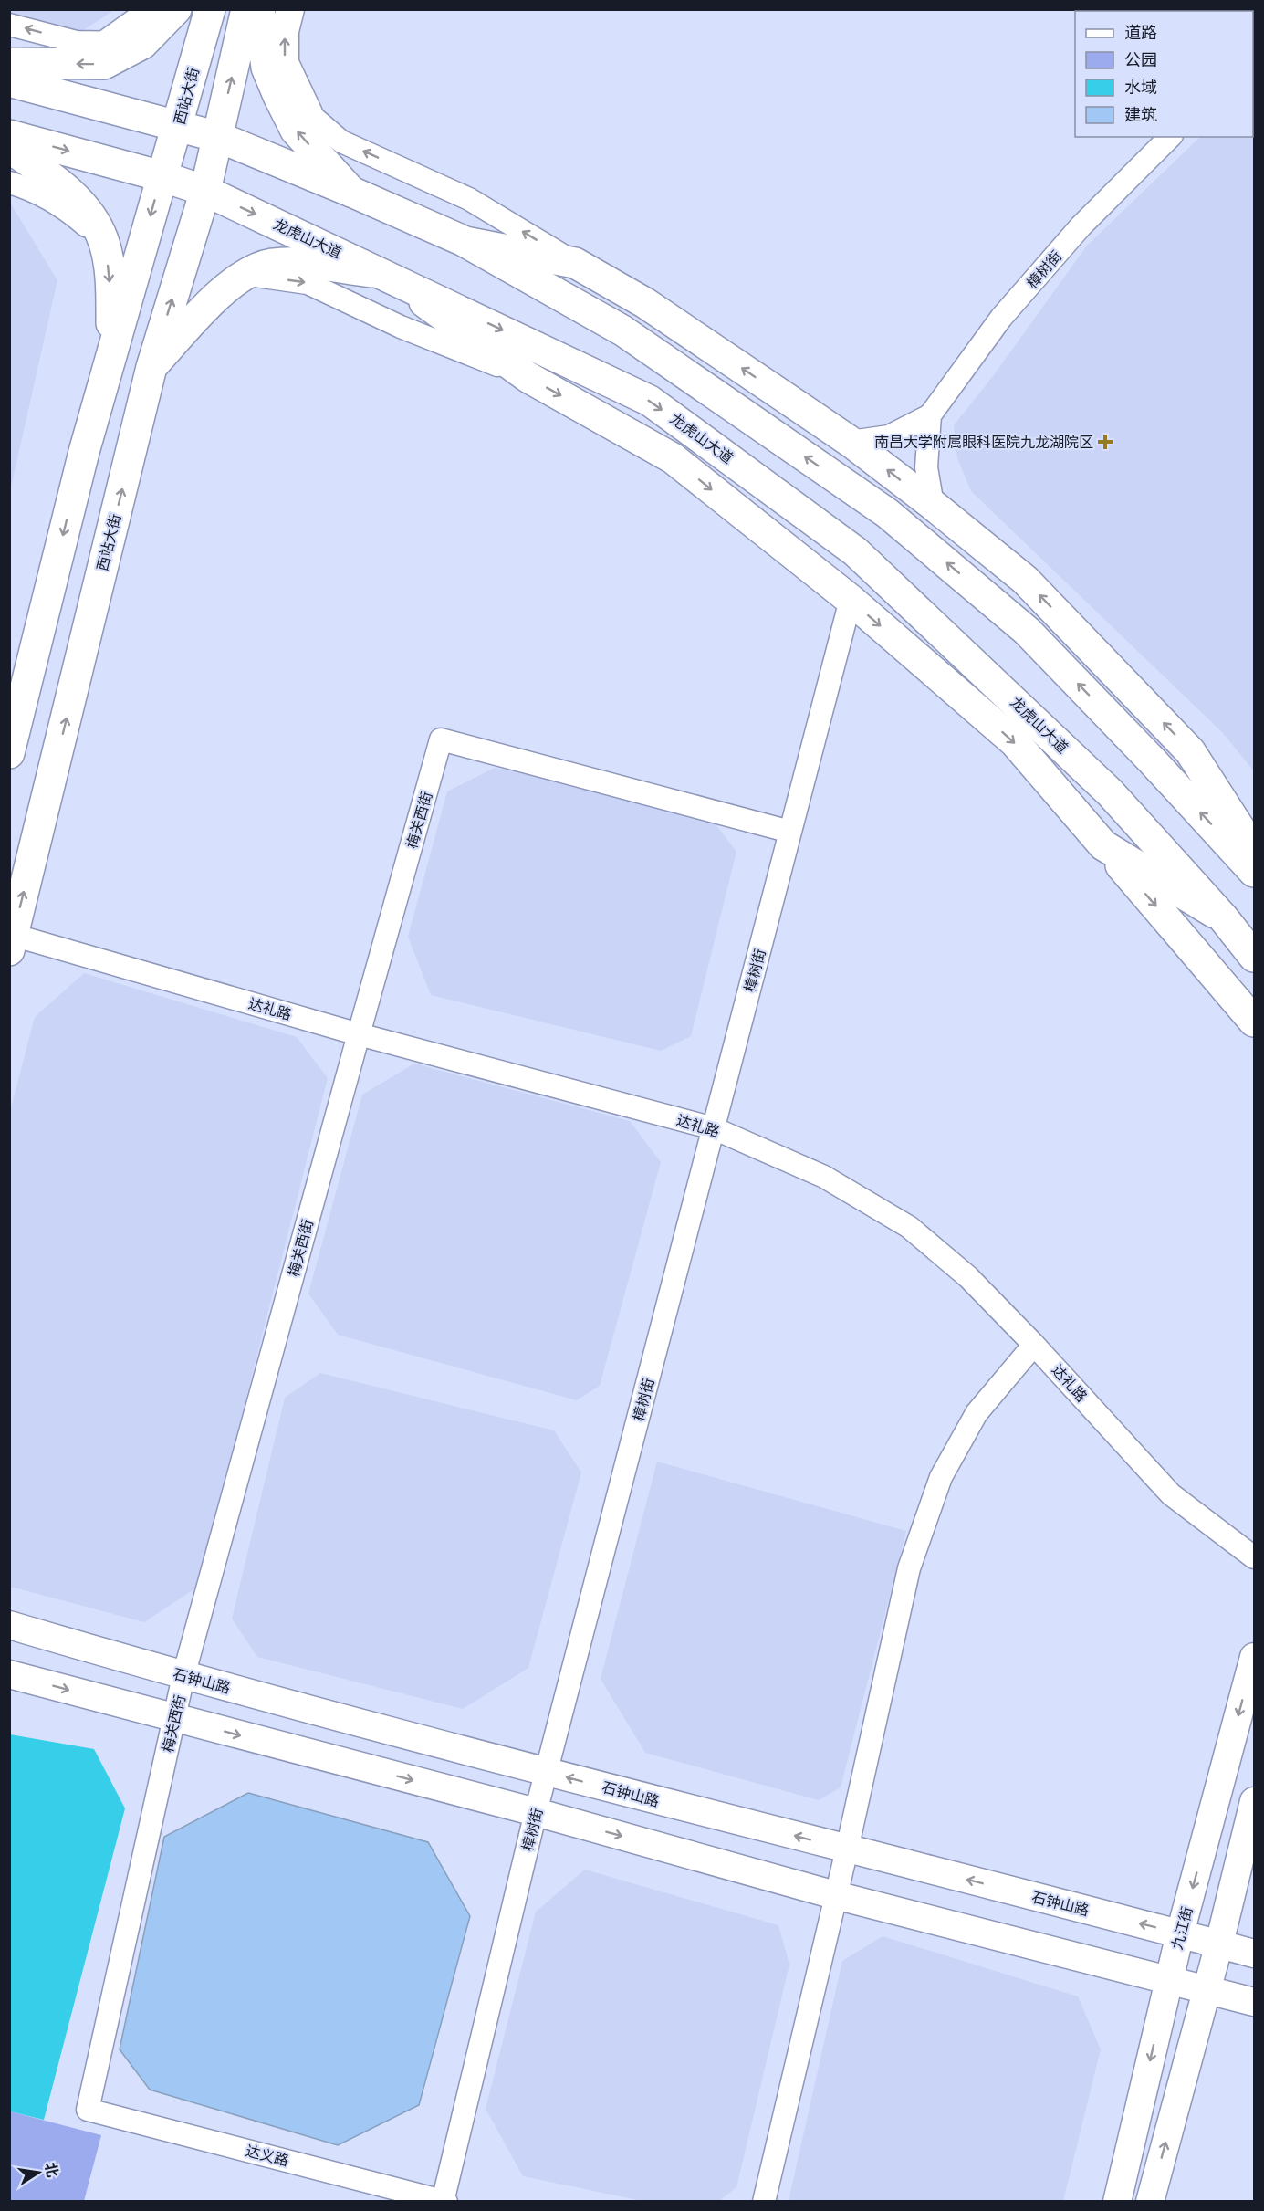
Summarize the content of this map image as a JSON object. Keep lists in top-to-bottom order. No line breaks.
{"streets":{"main road":["西站大街","龙虎山大道"],"street":["樟树街","梅关西街","达礼路","石钟山路","九江街","达义路"]},"crossings":[["西站大街","龙虎山大道"],["西站大街","达礼路"],["樟树街","梅关西街"],["樟树街","达礼路"],["樟树街","石钟山路"],["樟树街","达义路"],["梅关西街","达礼路"],["梅关西街","石钟山路"],["梅关西街","达义路"],["石钟山路","九江街"]],"places":{"health":["南昌大学附属眼科医院九龙湖院区"]},"legend":["道路","公园","水域","建筑"],"north":"right"}
